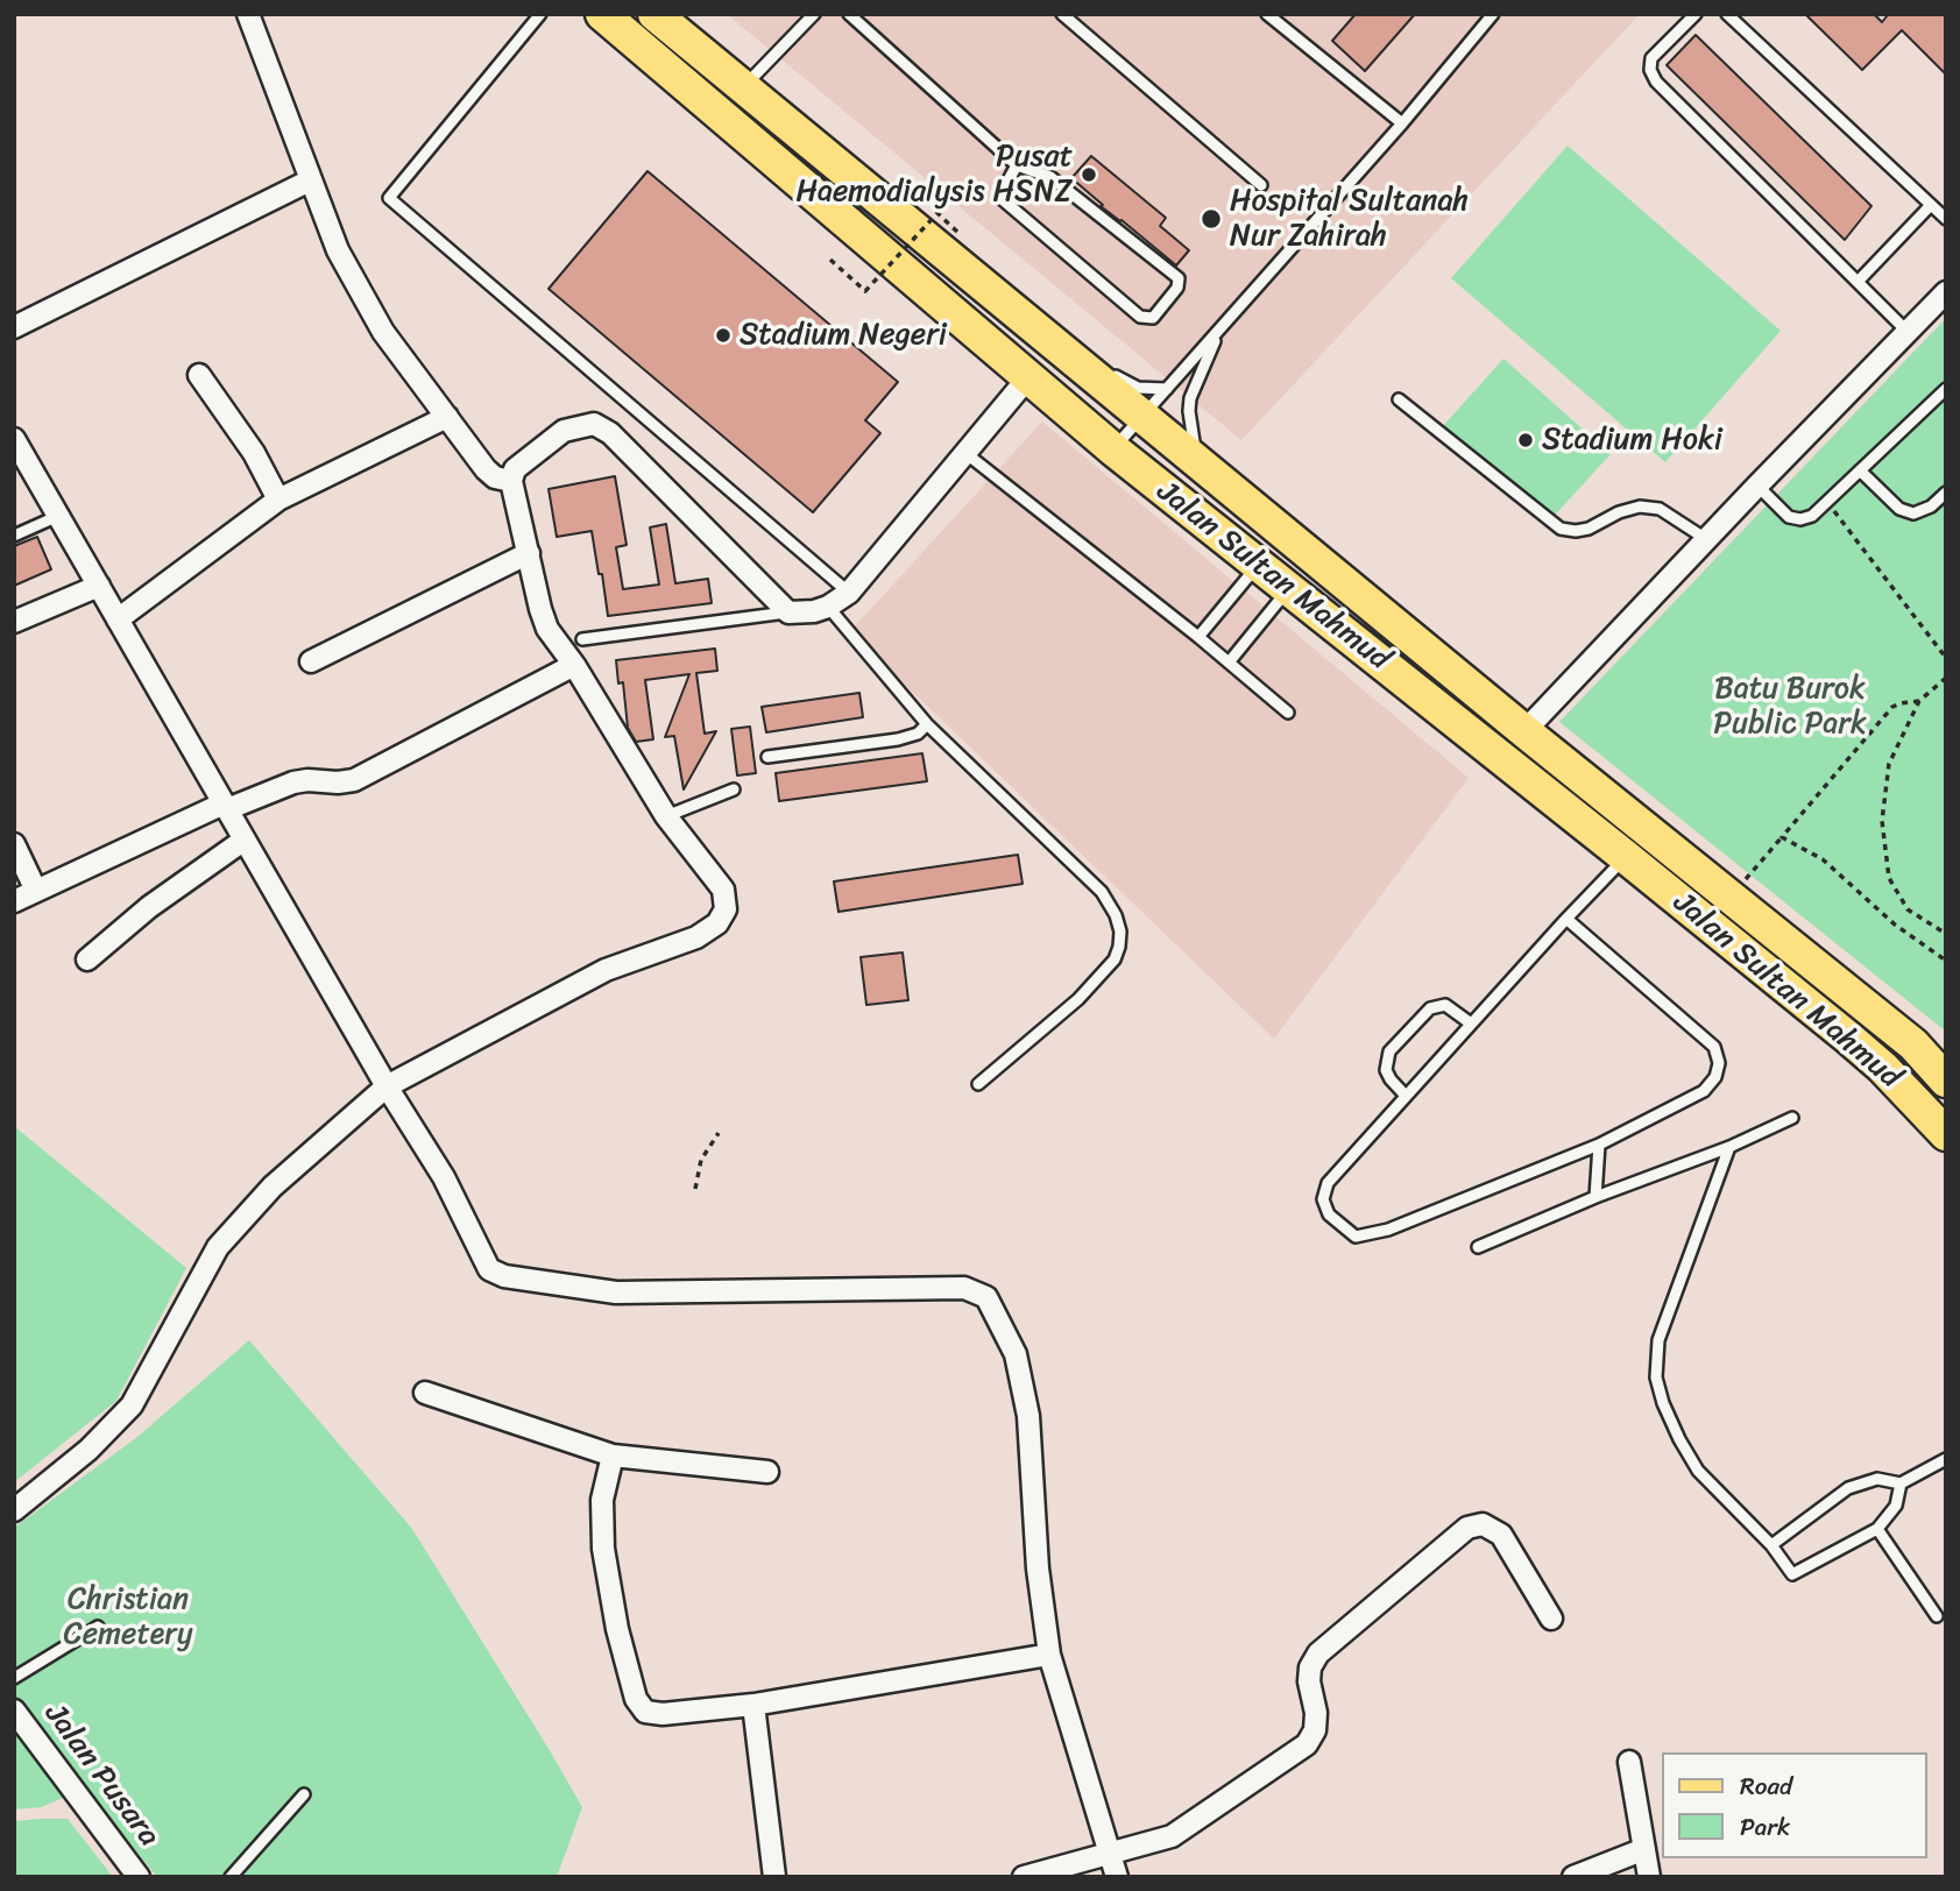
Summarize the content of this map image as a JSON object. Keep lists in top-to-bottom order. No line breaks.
{"streets":{"main road":["Jalan Sultan Mahmud"],"street":["Jalan Pusara"]},"parks":["Batu Burok Public Park","Christian Cemetery"],"places":["Pusat Haemodialysis HSNZ","Hospital Sultanah Nur Zahirah","Stadium Negeri","Stadium Hoki"],"legend":["Road","Park"]}
